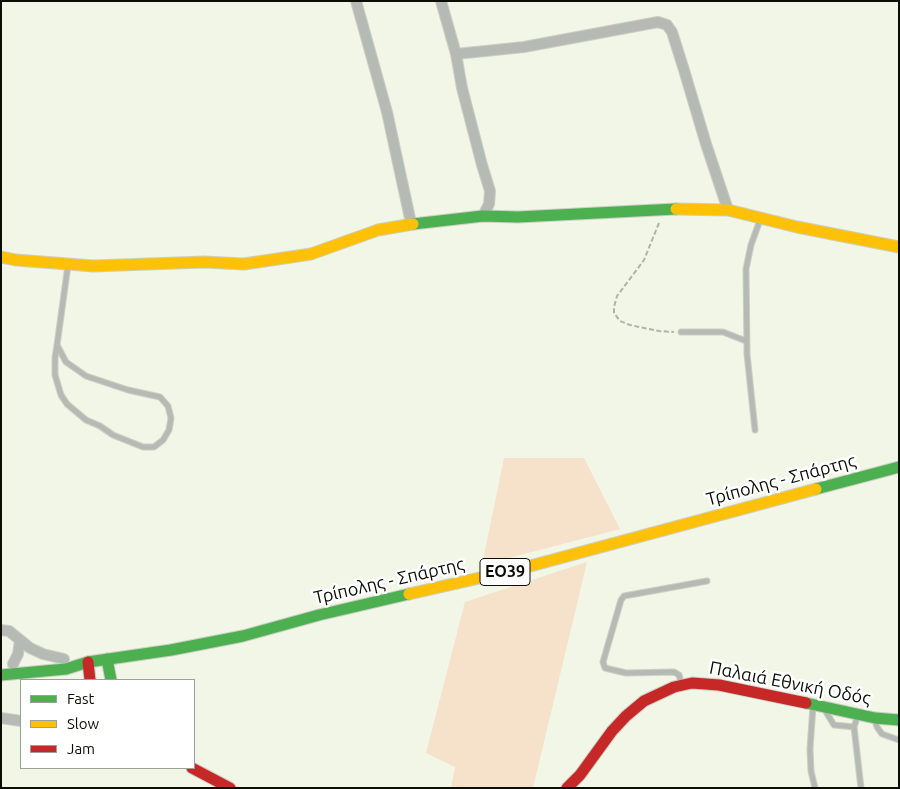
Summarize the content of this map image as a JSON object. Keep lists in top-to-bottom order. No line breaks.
{"streets":{"main road":["Τρίπολης - Σπάρτης","ΕΟ39","Παλαιά Εθνική Οδός"]},"legend":["Fast","Slow","Jam"]}
